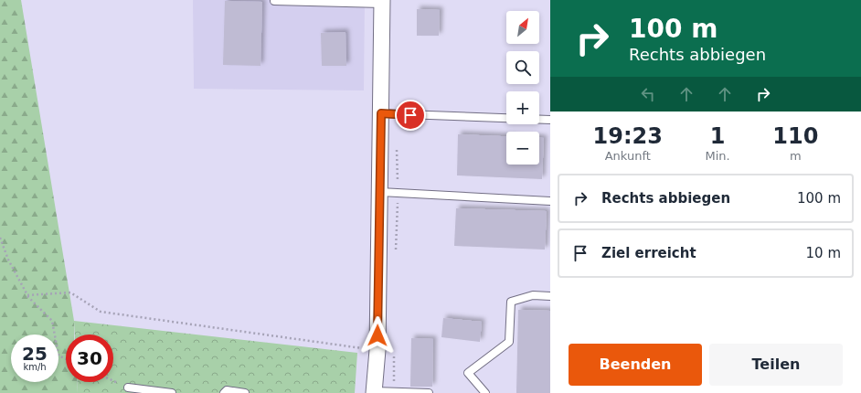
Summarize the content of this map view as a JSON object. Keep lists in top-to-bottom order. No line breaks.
{"north":"top right","page":{"turn":["100 m","Rechts abbiegen"],"map_buttons":["+","−"],"eta":["19:23","Ankunft","1","Min.","110","m"],"list":[{"name":"Rechts abbiegen","value":"100 m"},{"name":"Ziel erreicht","value":"10 m"}],"speed":"25 km/h","limit":"30","buttons":["Beenden","Teilen"]}}
